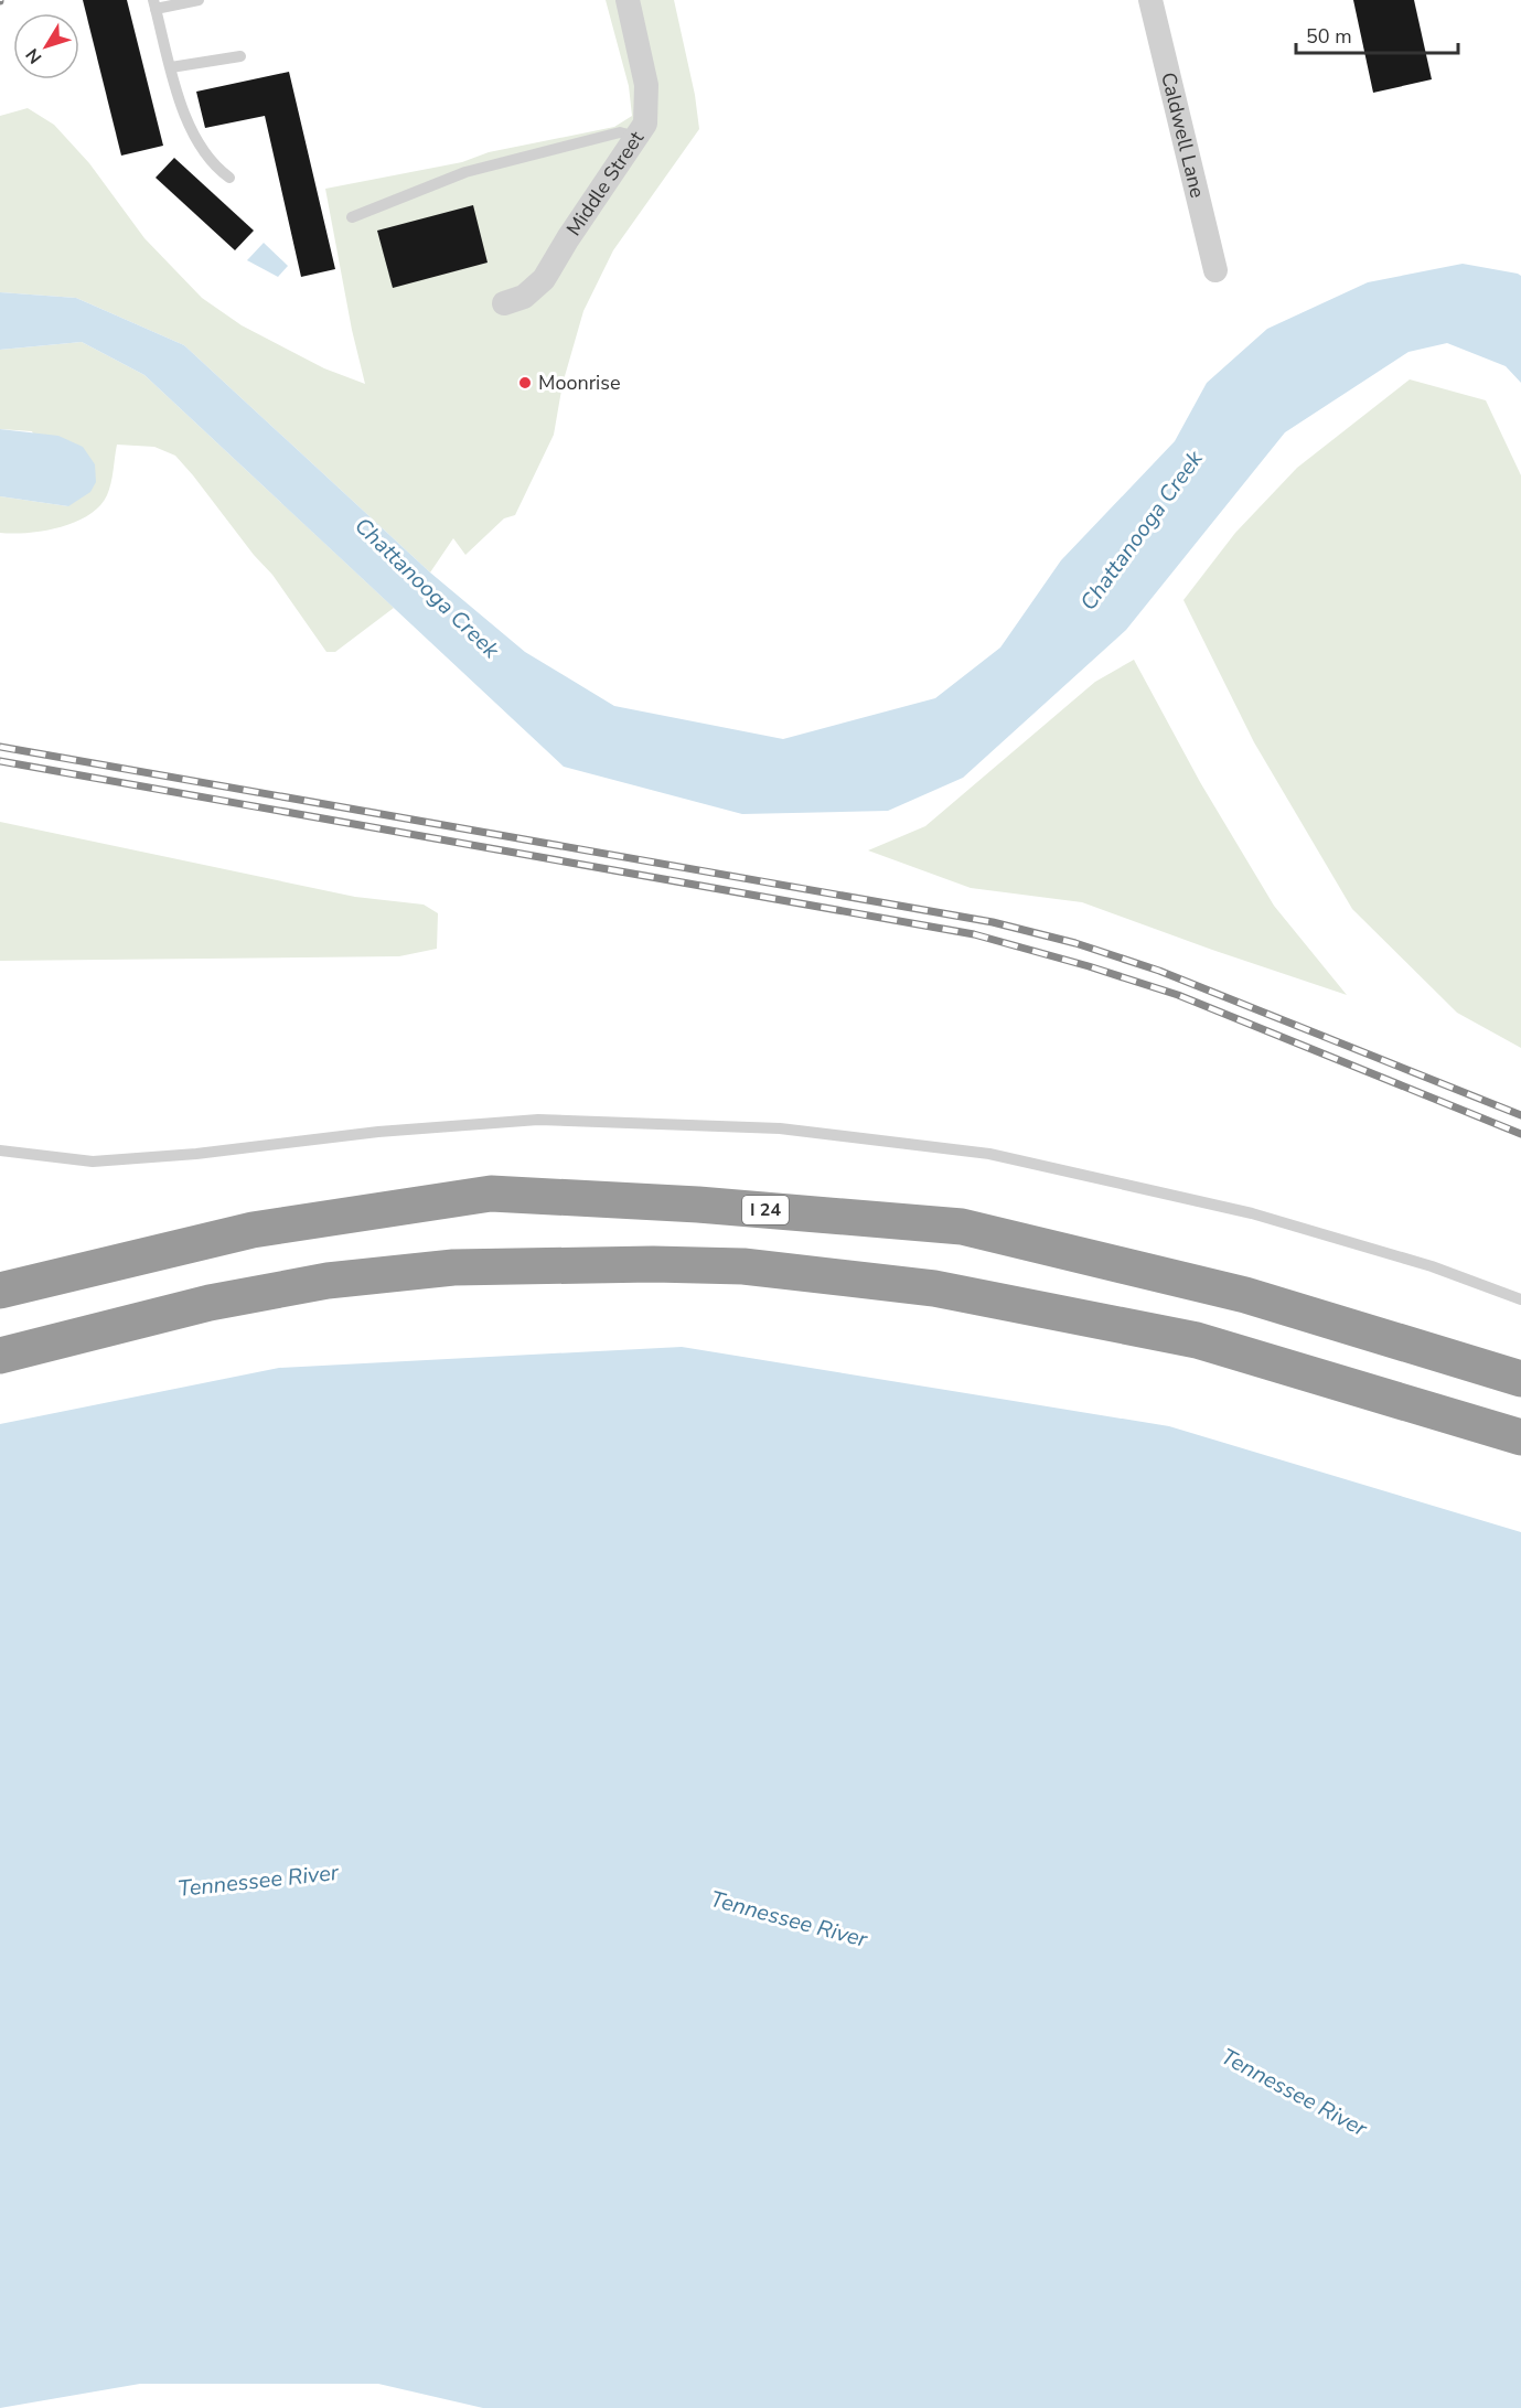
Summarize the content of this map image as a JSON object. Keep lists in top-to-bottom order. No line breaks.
{"streets":{"highway":["I 24"],"street":["Caldwell Lane","Middle Street"]},"water":["Chattanooga Creek","Tennessee River"],"places":["Moonrise"],"scale_bar":"50 m","north":"bottom left"}
